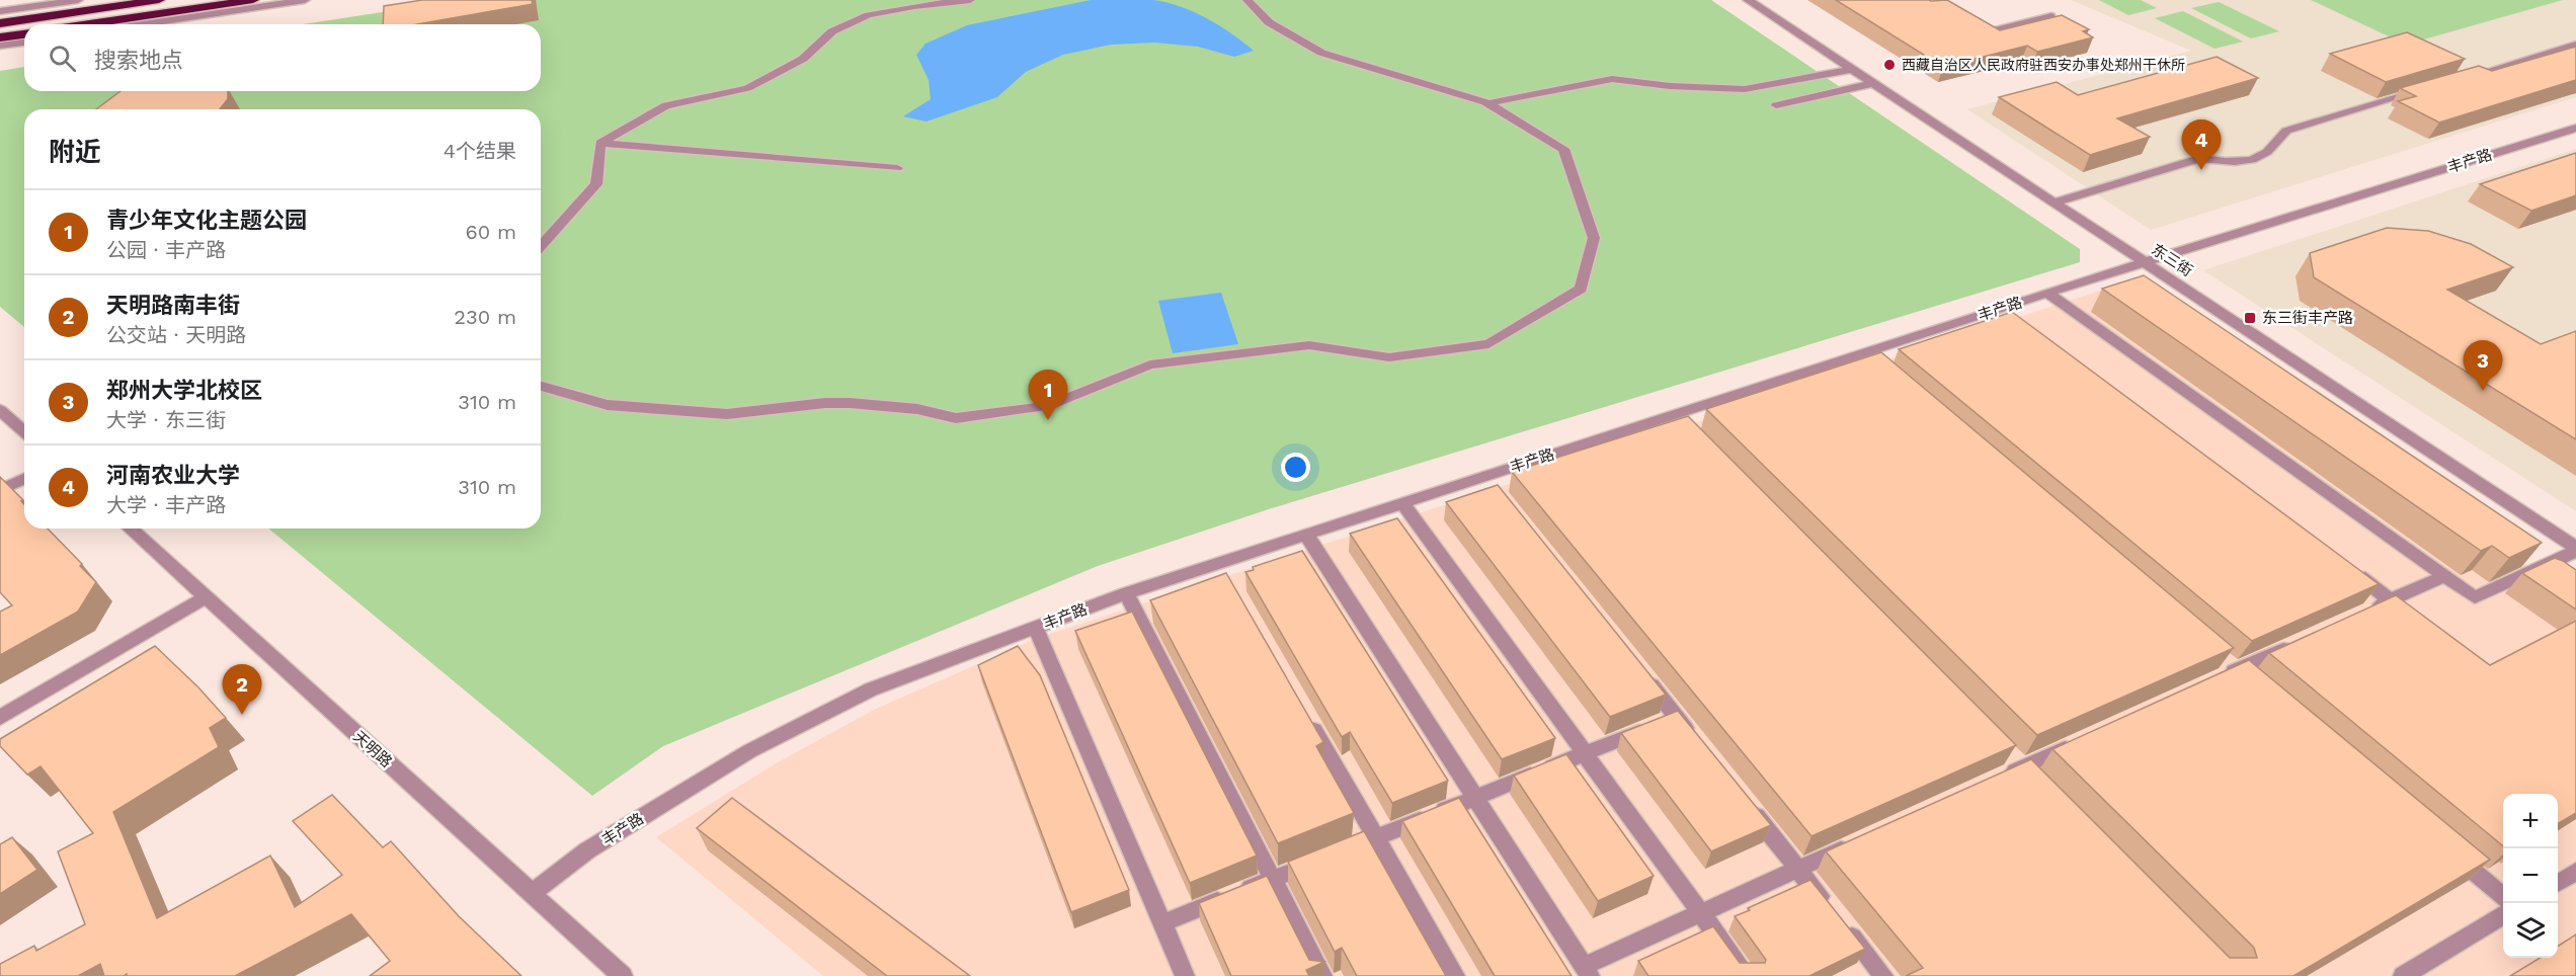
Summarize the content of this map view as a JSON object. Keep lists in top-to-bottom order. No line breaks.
{"streets":{"street":["丰产路","东三街","天明路"]},"crossings":[["丰产路","东三街"],["丰产路","天明路"]],"places":{"other":["西藏自治区人民政府驻西安办事处郑州干休所"],"transit":["东三街丰产路"]},"page":{"search":"搜索地点","heading":["附近","4个结果"],"pins":["4","3","1","2"],"list":[{"mark":"1","name":"青少年文化主题公园","note":"公园 · 丰产路","value":"60 m"},{"mark":"2","name":"天明路南丰街","note":"公交站 · 天明路","value":"230 m"},{"mark":"3","name":"郑州大学北校区","note":"大学 · 东三街","value":"310 m"},{"mark":"4","name":"河南农业大学","note":"大学 · 丰产路","value":"310 m"}],"map_buttons":["+","−"]}}
